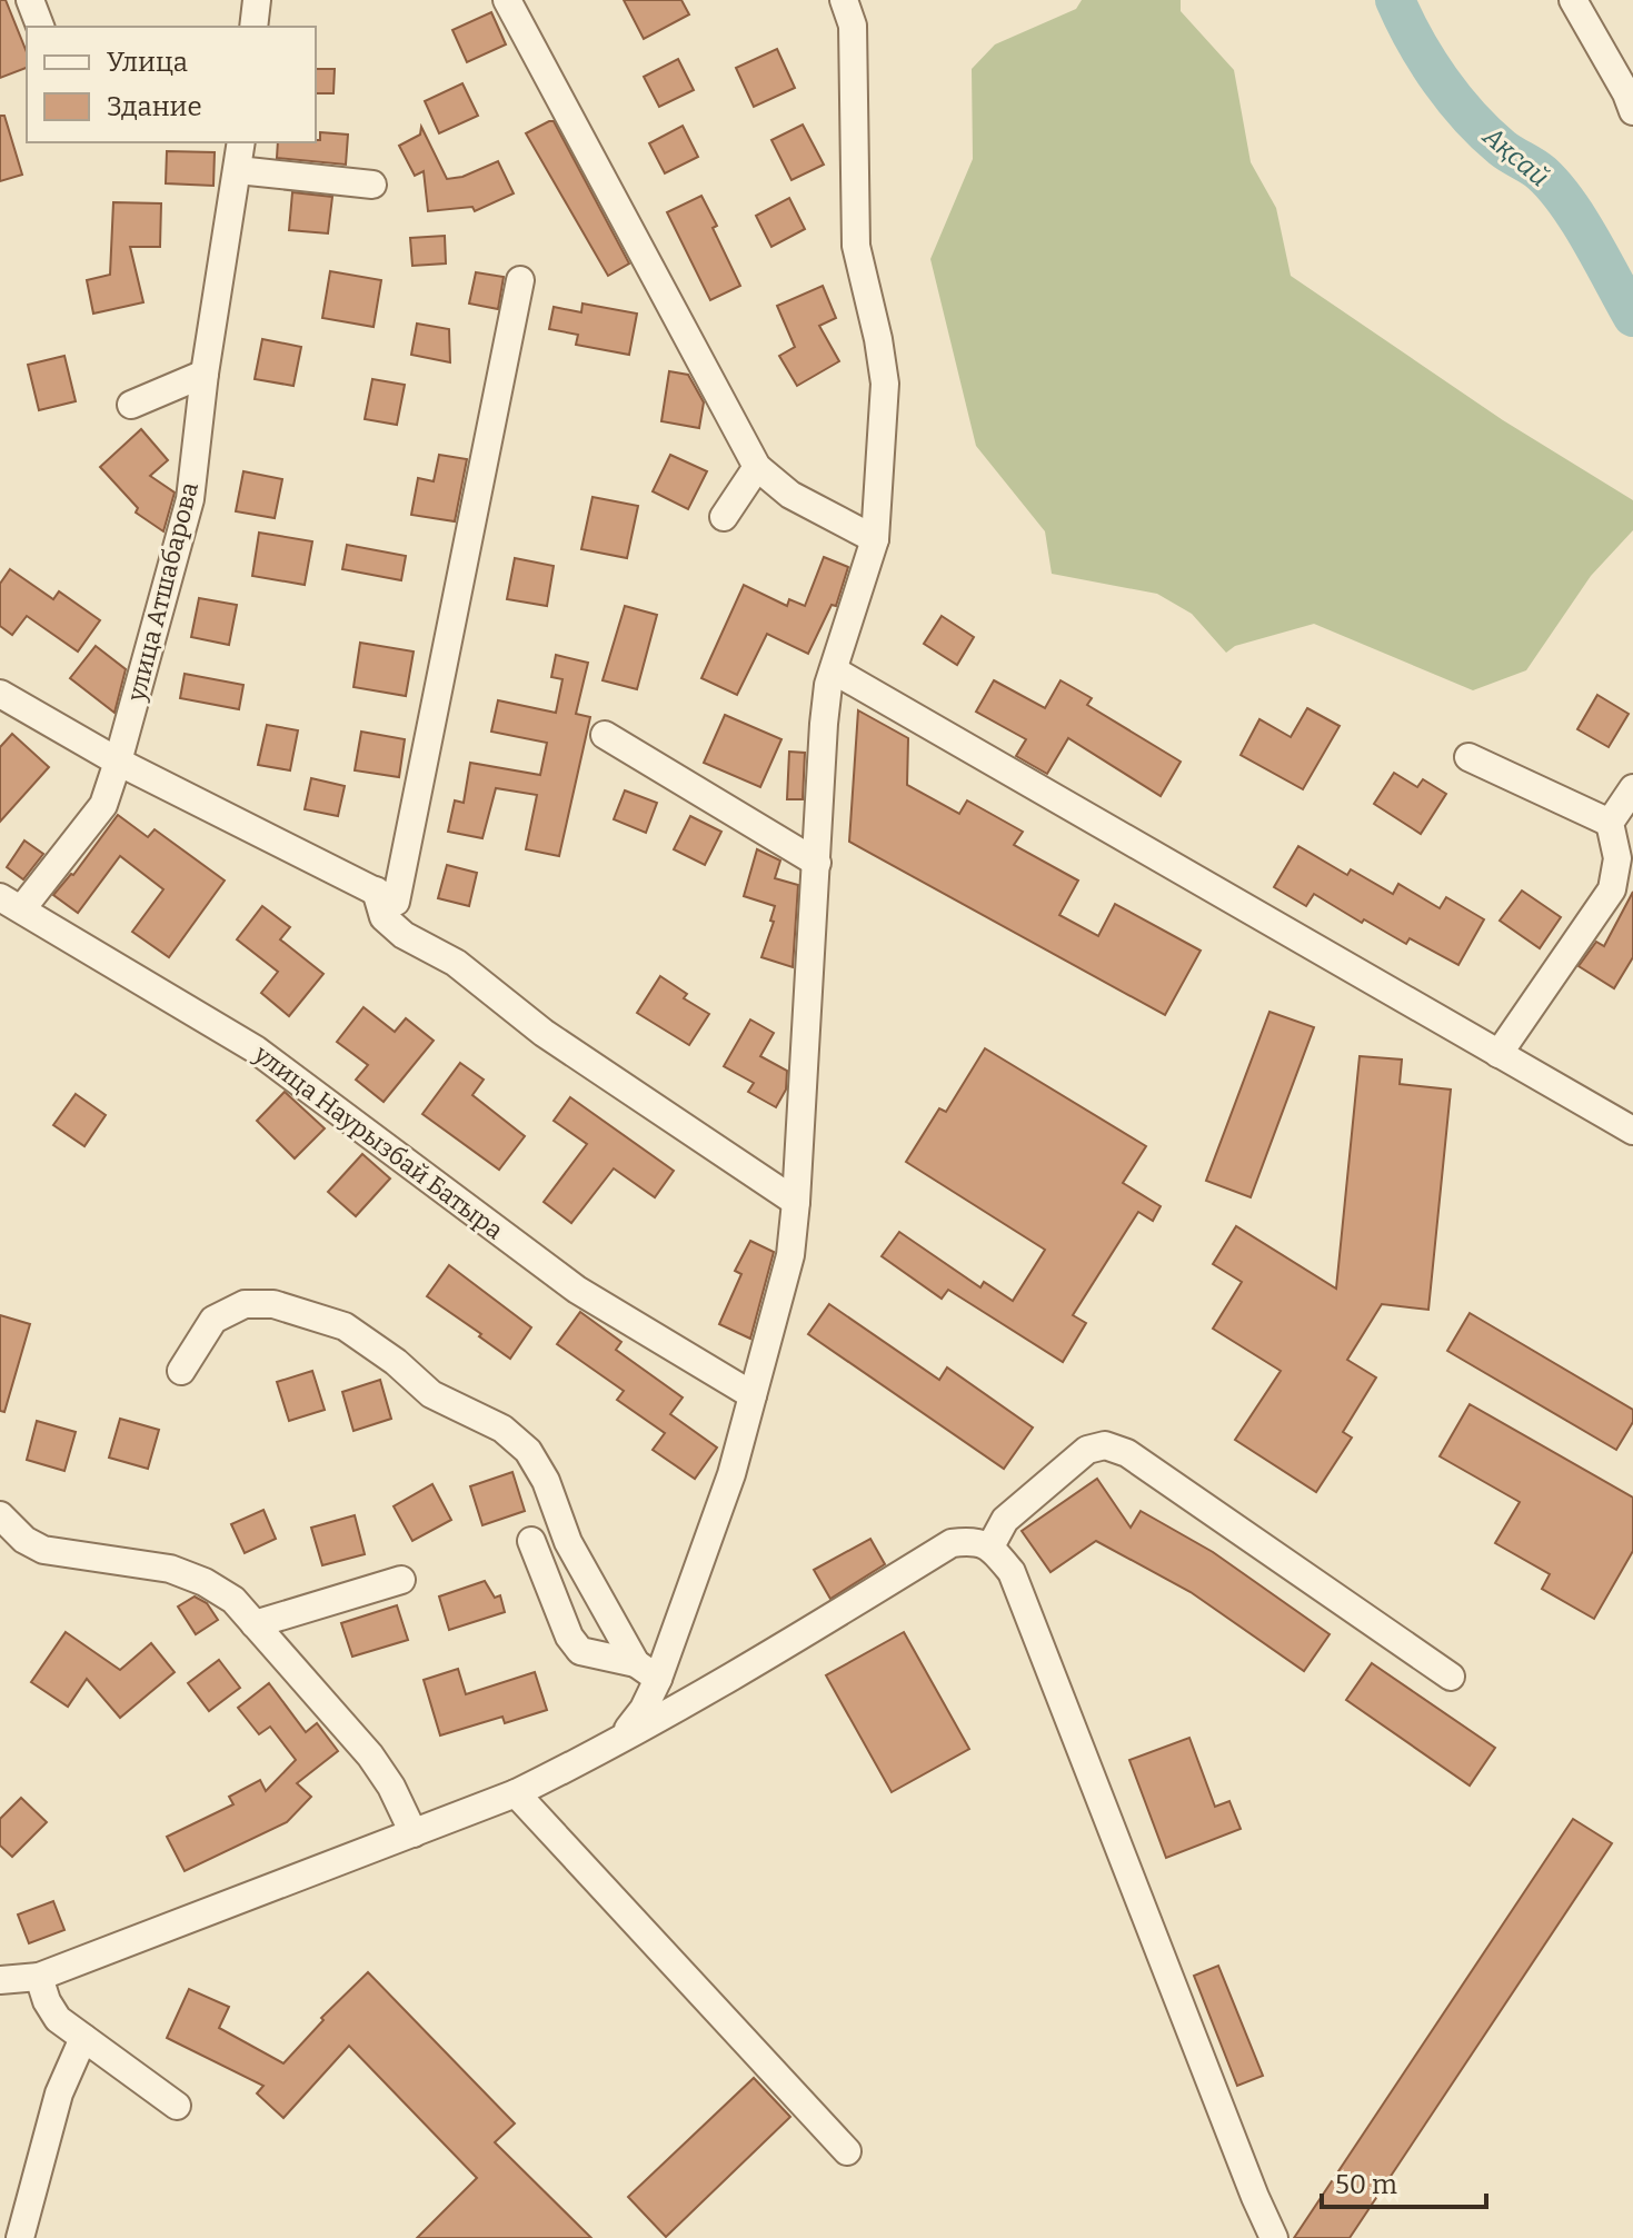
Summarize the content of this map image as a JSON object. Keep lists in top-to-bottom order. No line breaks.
{"streets":{"street":["улица Атшабарова","улица Наурызбай Батыра"]},"crossings":[["улица Атшабарова","улица Наурызбай Батыра"]],"water":["Ақсай"],"legend":["Улица","Здание"],"scale_bar":"50 m"}
